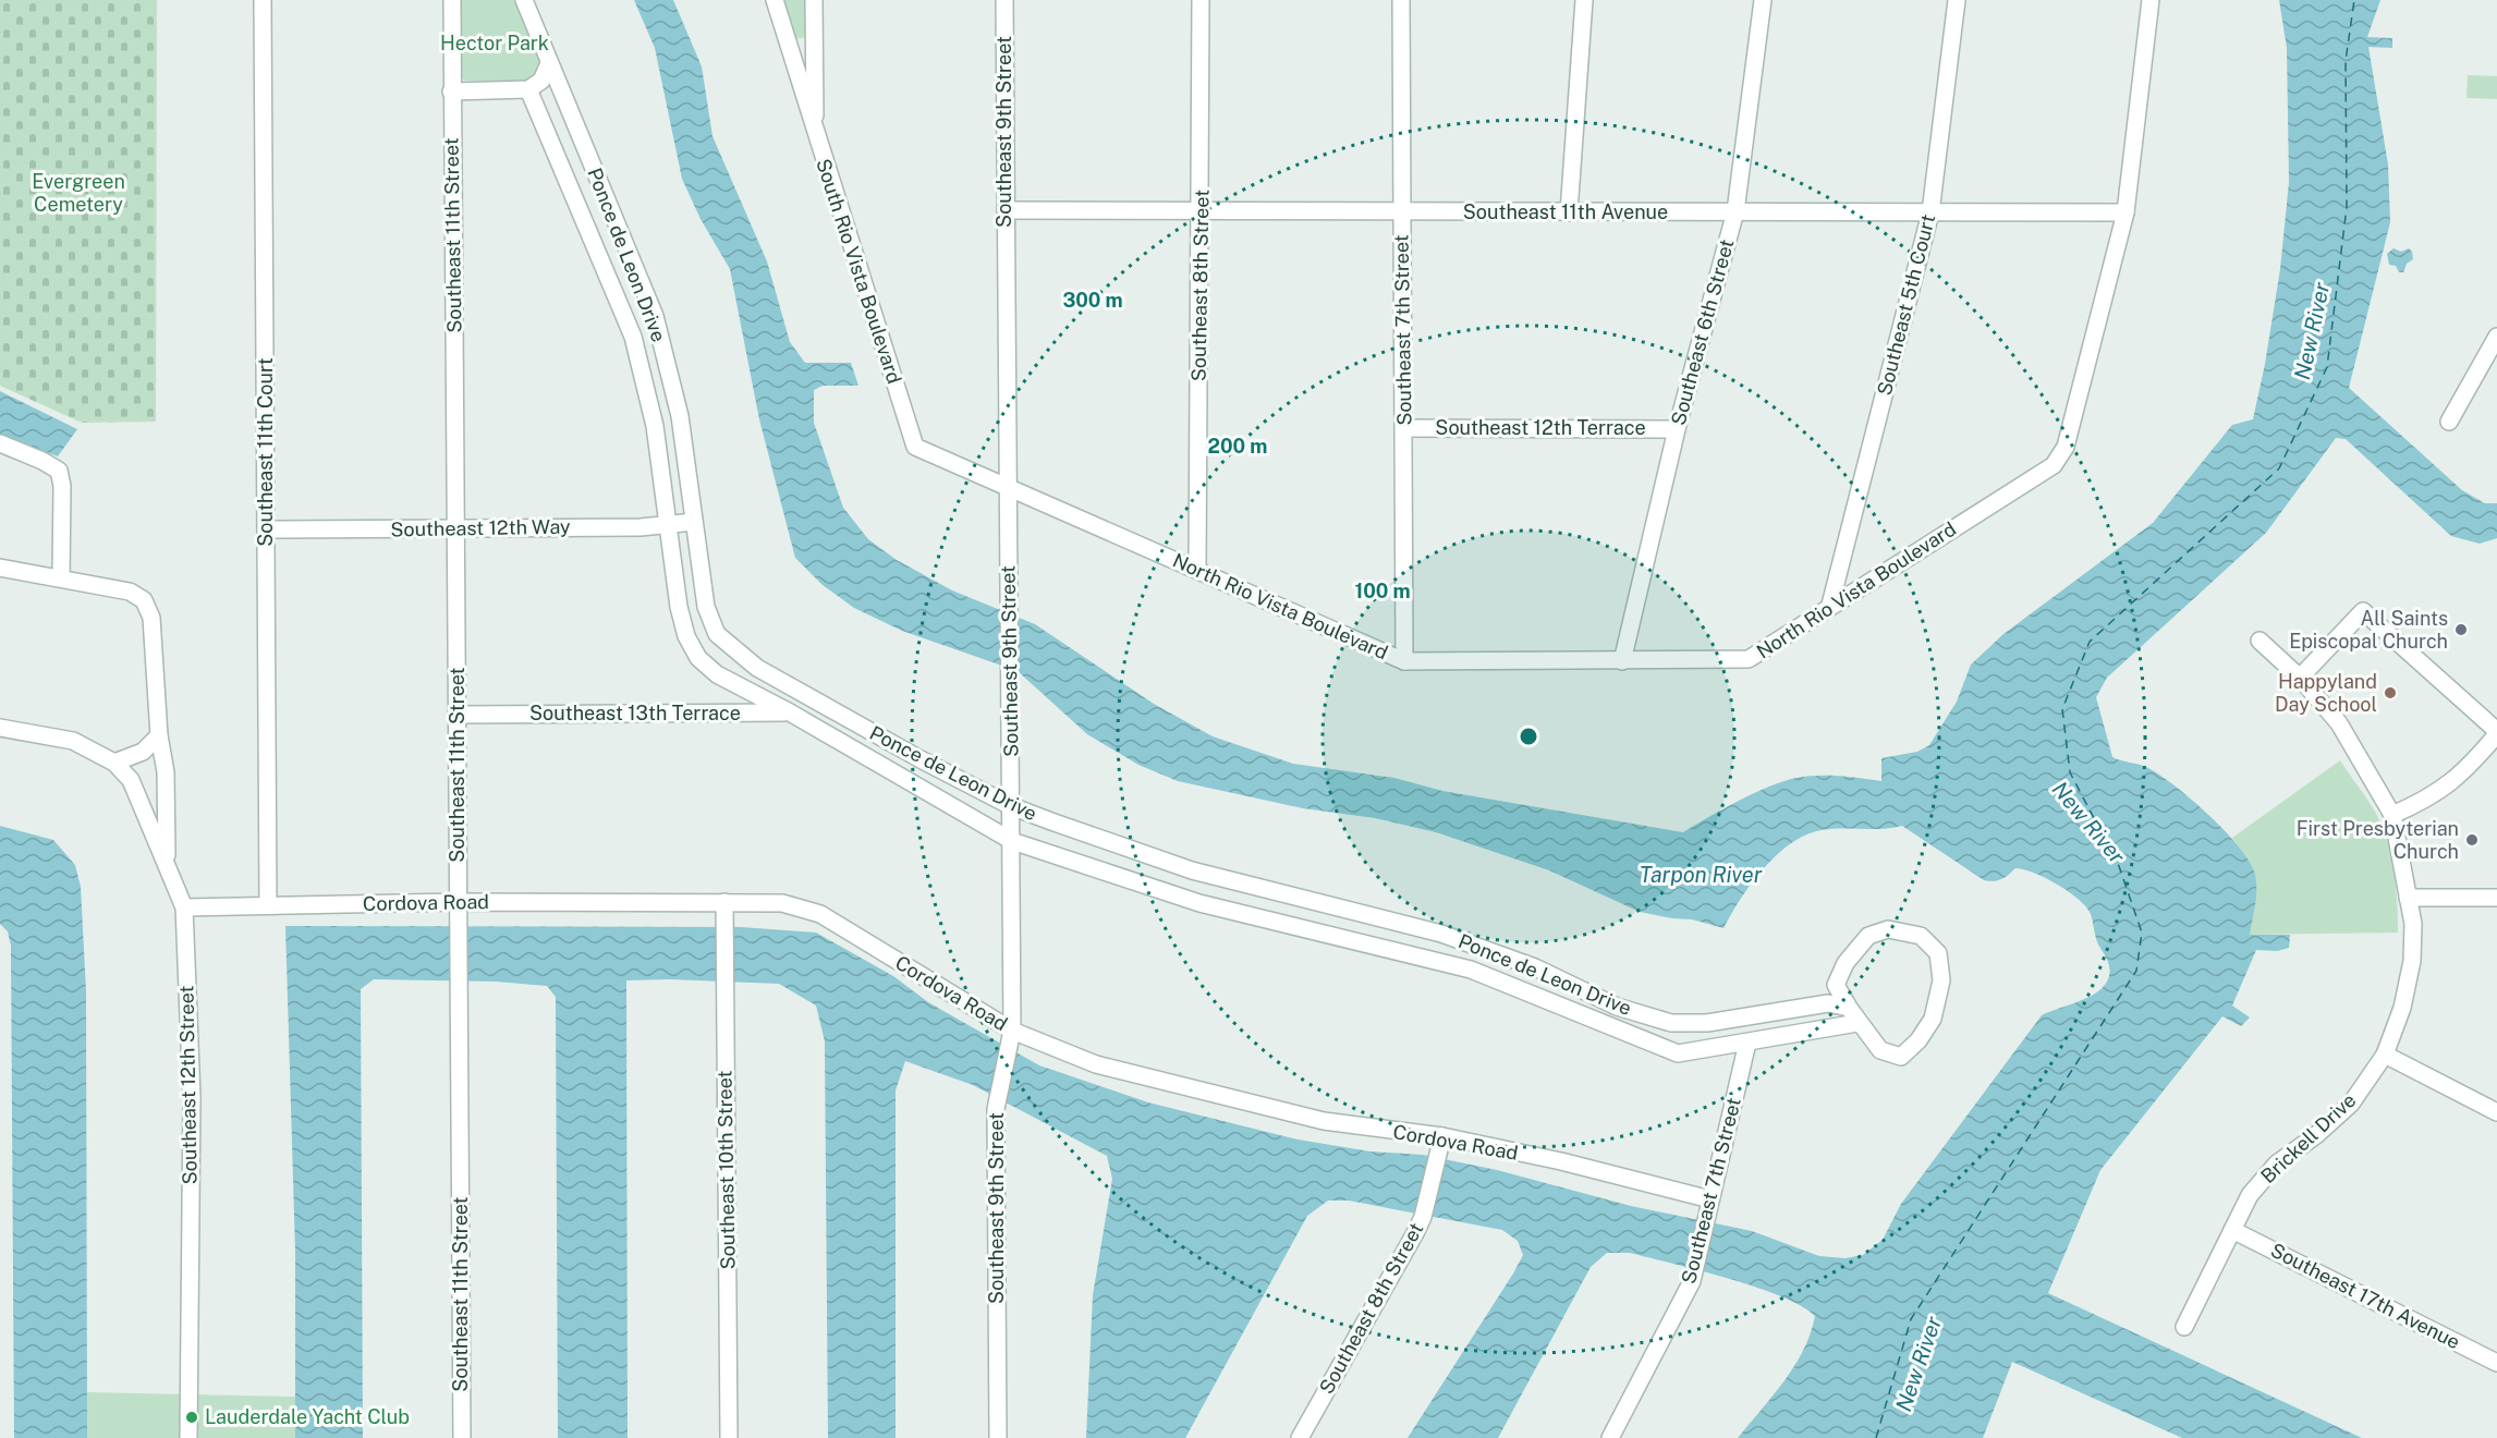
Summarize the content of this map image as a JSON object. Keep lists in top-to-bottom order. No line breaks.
{"streets":{"street":["Southeast 9th Street","Southeast 11th Avenue","Southeast 11th Street","Ponce de Leon Drive","South Rio Vista Boulevard","Southeast 8th Street","Southeast 5th Court","Southeast 7th Street","Southeast 6th Street","Southeast 12th Terrace","Southeast 11th Court","Southeast 12th Way","North Rio Vista Boulevard","Southeast 13th Terrace","Cordova Road","Southeast 12th Street","Brickell Drive","Southeast 10th Street","Southeast 17th Avenue"]},"crossings":[["Southeast 9th Street","Southeast 11th Avenue"],["Southeast 9th Street","Ponce de Leon Drive"],["Southeast 9th Street","South Rio Vista Boulevard"],["Southeast 9th Street","North Rio Vista Boulevard"],["Southeast 9th Street","Cordova Road"],["Southeast 11th Avenue","Southeast 8th Street"],["Southeast 11th Avenue","Southeast 5th Court"],["Southeast 11th Avenue","Southeast 7th Street"],["Southeast 11th Avenue","Southeast 6th Street"],["Southeast 11th Avenue","North Rio Vista Boulevard"],["Southeast 11th Street","Southeast 12th Way"],["Southeast 11th Street","Southeast 13th Terrace"],["Southeast 11th Street","Cordova Road"],["Ponce de Leon Drive","Southeast 7th Street"],["Ponce de Leon Drive","Southeast 12th Way"],["Ponce de Leon Drive","Southeast 13th Terrace"],["South Rio Vista Boulevard","North Rio Vista Boulevard"],["Southeast 8th Street","North Rio Vista Boulevard"],["Southeast 8th Street","Cordova Road"],["Southeast 5th Court","North Rio Vista Boulevard"],["Southeast 7th Street","Southeast 12th Terrace"],["Southeast 7th Street","North Rio Vista Boulevard"],["Southeast 7th Street","Cordova Road"],["Southeast 6th Street","Southeast 12th Terrace"],["Southeast 6th Street","North Rio Vista Boulevard"],["Southeast 11th Court","Southeast 12th Way"],["Southeast 11th Court","Cordova Road"],["Cordova Road","Southeast 12th Street"],["Cordova Road","Southeast 10th Street"],["Brickell Drive","Southeast 17th Avenue"]],"water":["New River","Tarpon River"],"parks":["Hector Park","Evergreen Cemetery"],"places":["All Saints Episcopal Church","Happyland Day School","First Presbyterian Church","Lauderdale Yacht Club"],"rings":["300 m","200 m","100 m"]}
